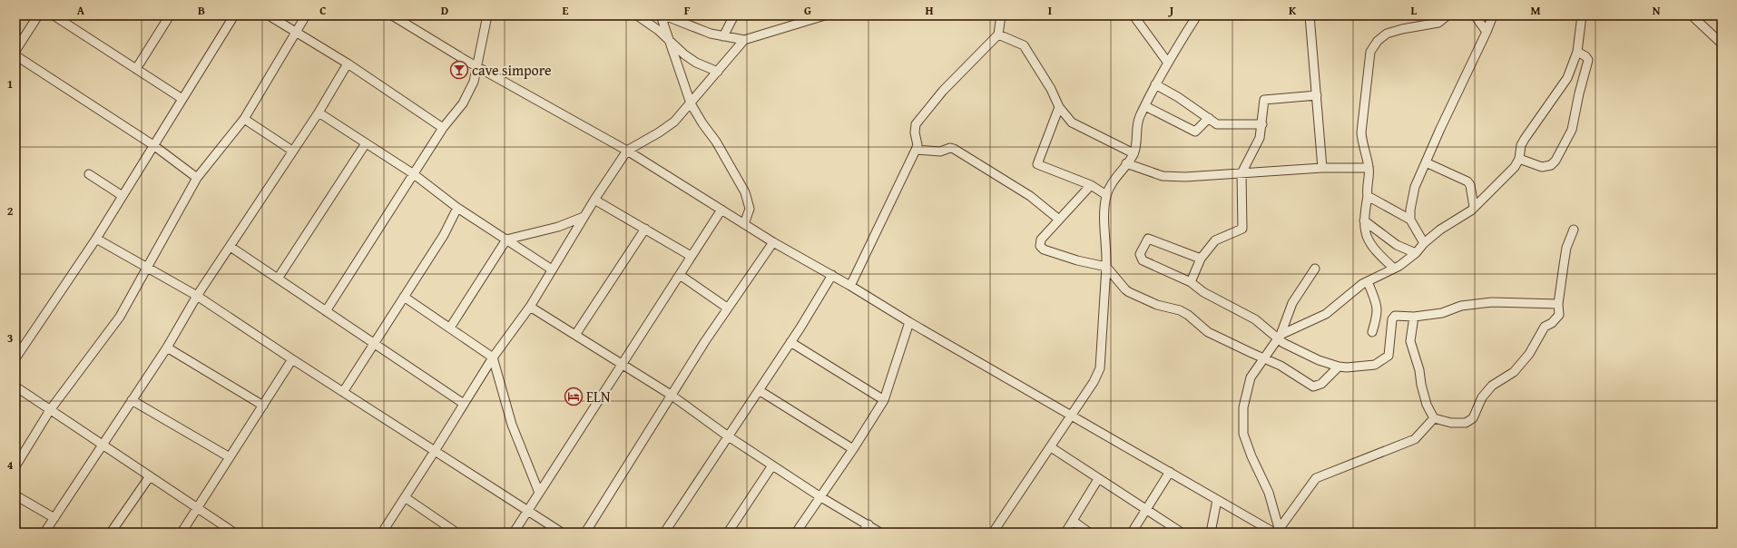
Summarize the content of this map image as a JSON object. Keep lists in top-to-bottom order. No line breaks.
{"places":{"bar":["cave simpore"],"hotel":["ELN"]},"grid":{"columns":["A","B","C","D","E","F","G","H","I","J","K","L","M","N"],"rows":["1","2","3","4"]}}
